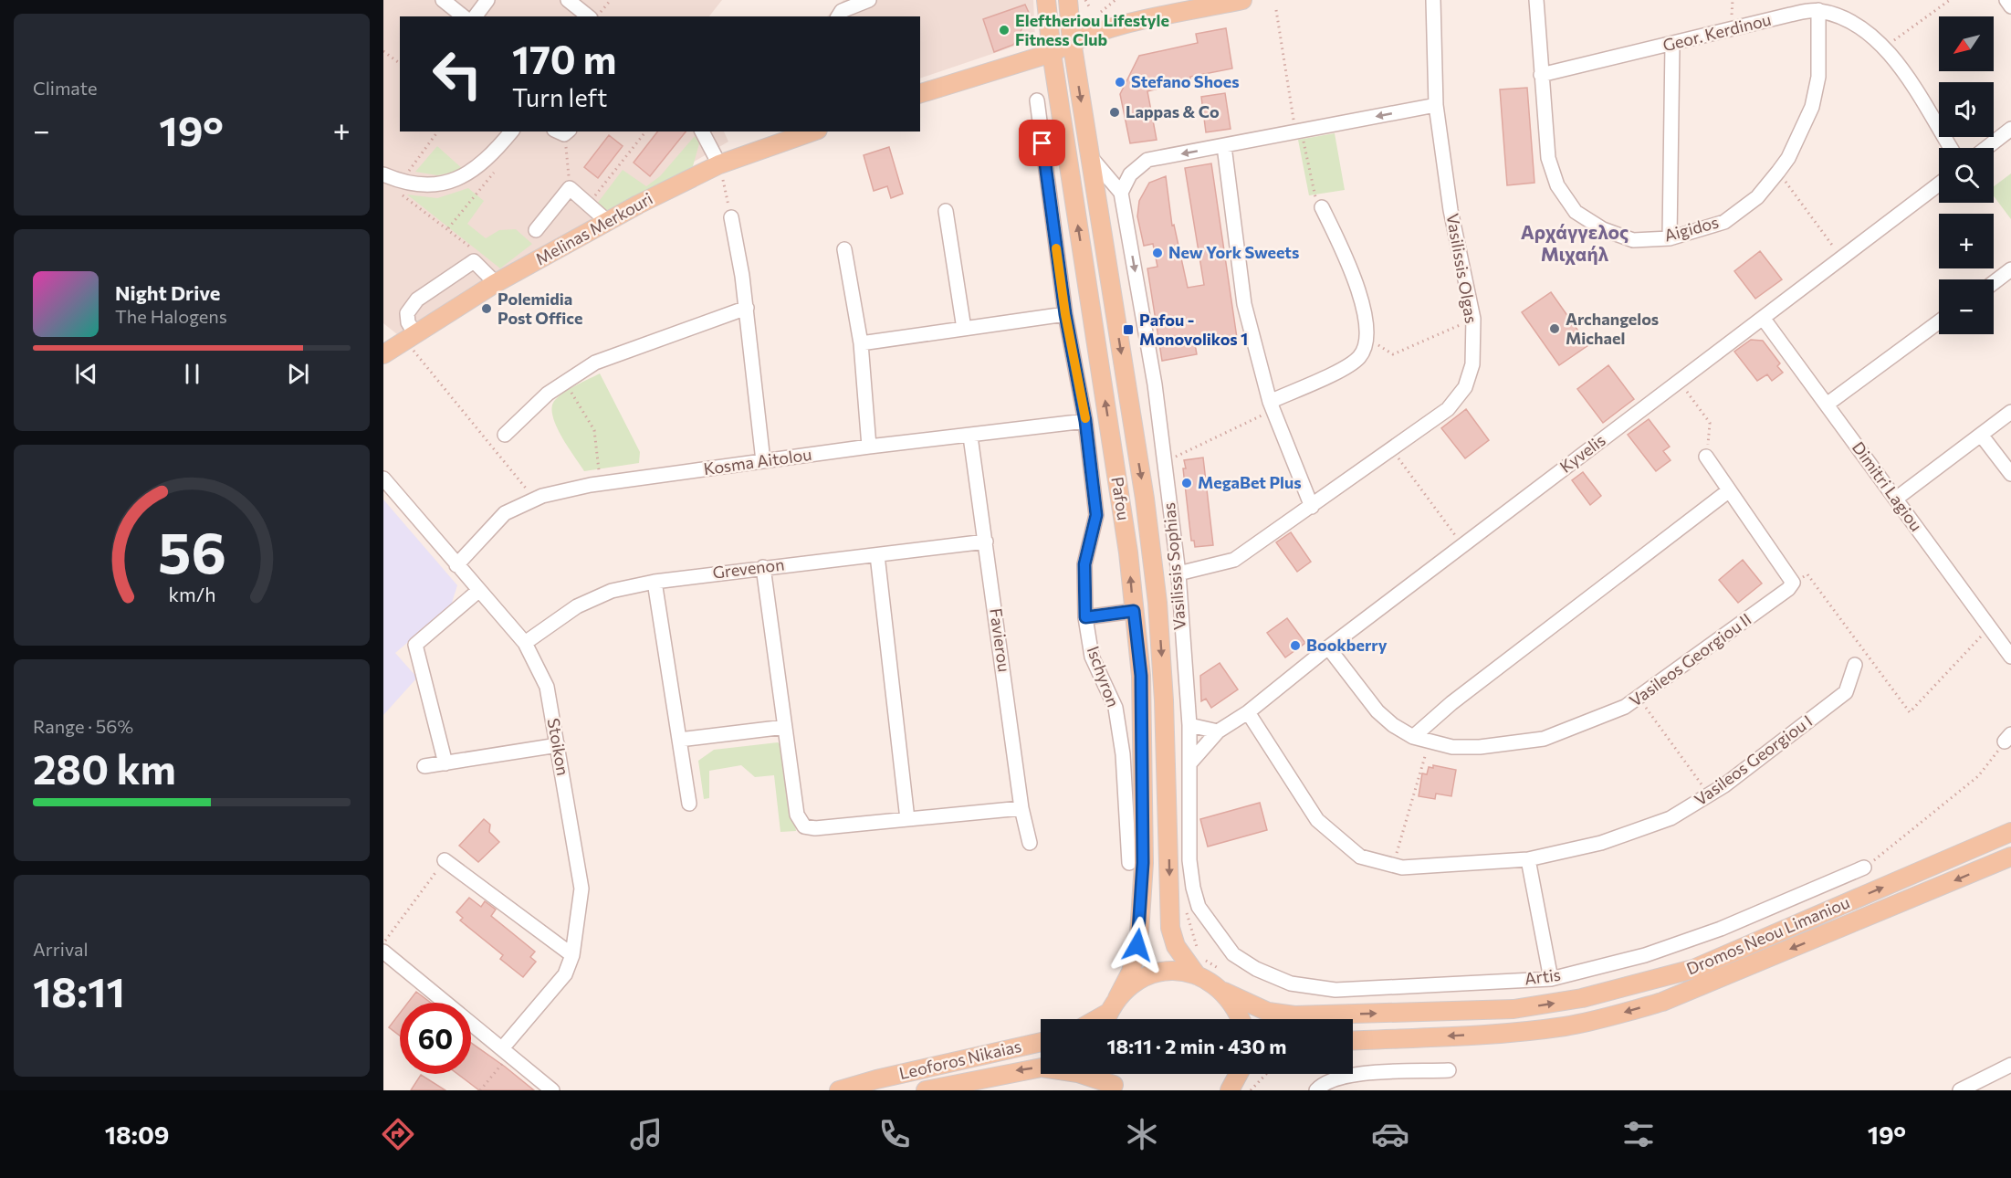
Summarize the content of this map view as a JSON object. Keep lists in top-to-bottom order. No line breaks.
{"streets":{"main road":["Melinas Merkouri","Pafou","Dromos Neou Limaniou","Leoforos Nikaias"],"street":["Geor. Kerdinou","Aigidos","Vasilissis Olgas","Kyvelis","Kosma Aitolou","Dimitri Lagiou","Vasilissis Sophias","Grevenon","Favierou","Vasileos Georgiou II","Ischyron","Stoikon","Vasileos Georgiou I","Artis"]},"crossings":[["Geor. Kerdinou","Aigidos"],["Vasilissis Olgas","Vasilissis Sophias"],["Kyvelis","Dimitri Lagiou"],["Kyvelis","Vasilissis Sophias"],["Kyvelis","Vasileos Georgiou II"],["Kyvelis","Vasileos Georgiou I"],["Kosma Aitolou","Favierou"],["Kosma Aitolou","Ischyron"],["Kosma Aitolou","Stoikon"],["Pafou","Dromos Neou Limaniou"],["Vasilissis Sophias","Artis"],["Grevenon","Favierou"],["Grevenon","Stoikon"]],"districts":["Αρχάγγελος Μιχαήλ"],"places":{"other":["Eleftheriou Lifestyle Fitness Club","Stefano Shoes","Lappas & Co","New York Sweets","Polemidia Post Office","Archangelos Michael","MegaBet Plus","Bookberry"],"transit":["Pafou - Monovolikos 1"]},"north":"bottom left","page":{"tile":["Climate",["Range · 56%","280 km"],["Arrival","18:11"]],"map_buttons":["+","−"],"turn":["170 m","Turn left"],"heat":["−","19°","+"],"song":["Night Drive","The Halogens"],"limit":"60","trip":"18:11 · 2 min · 430 m","tabs":["18:09","19°"],"gauge":["56","km/h"]}}
